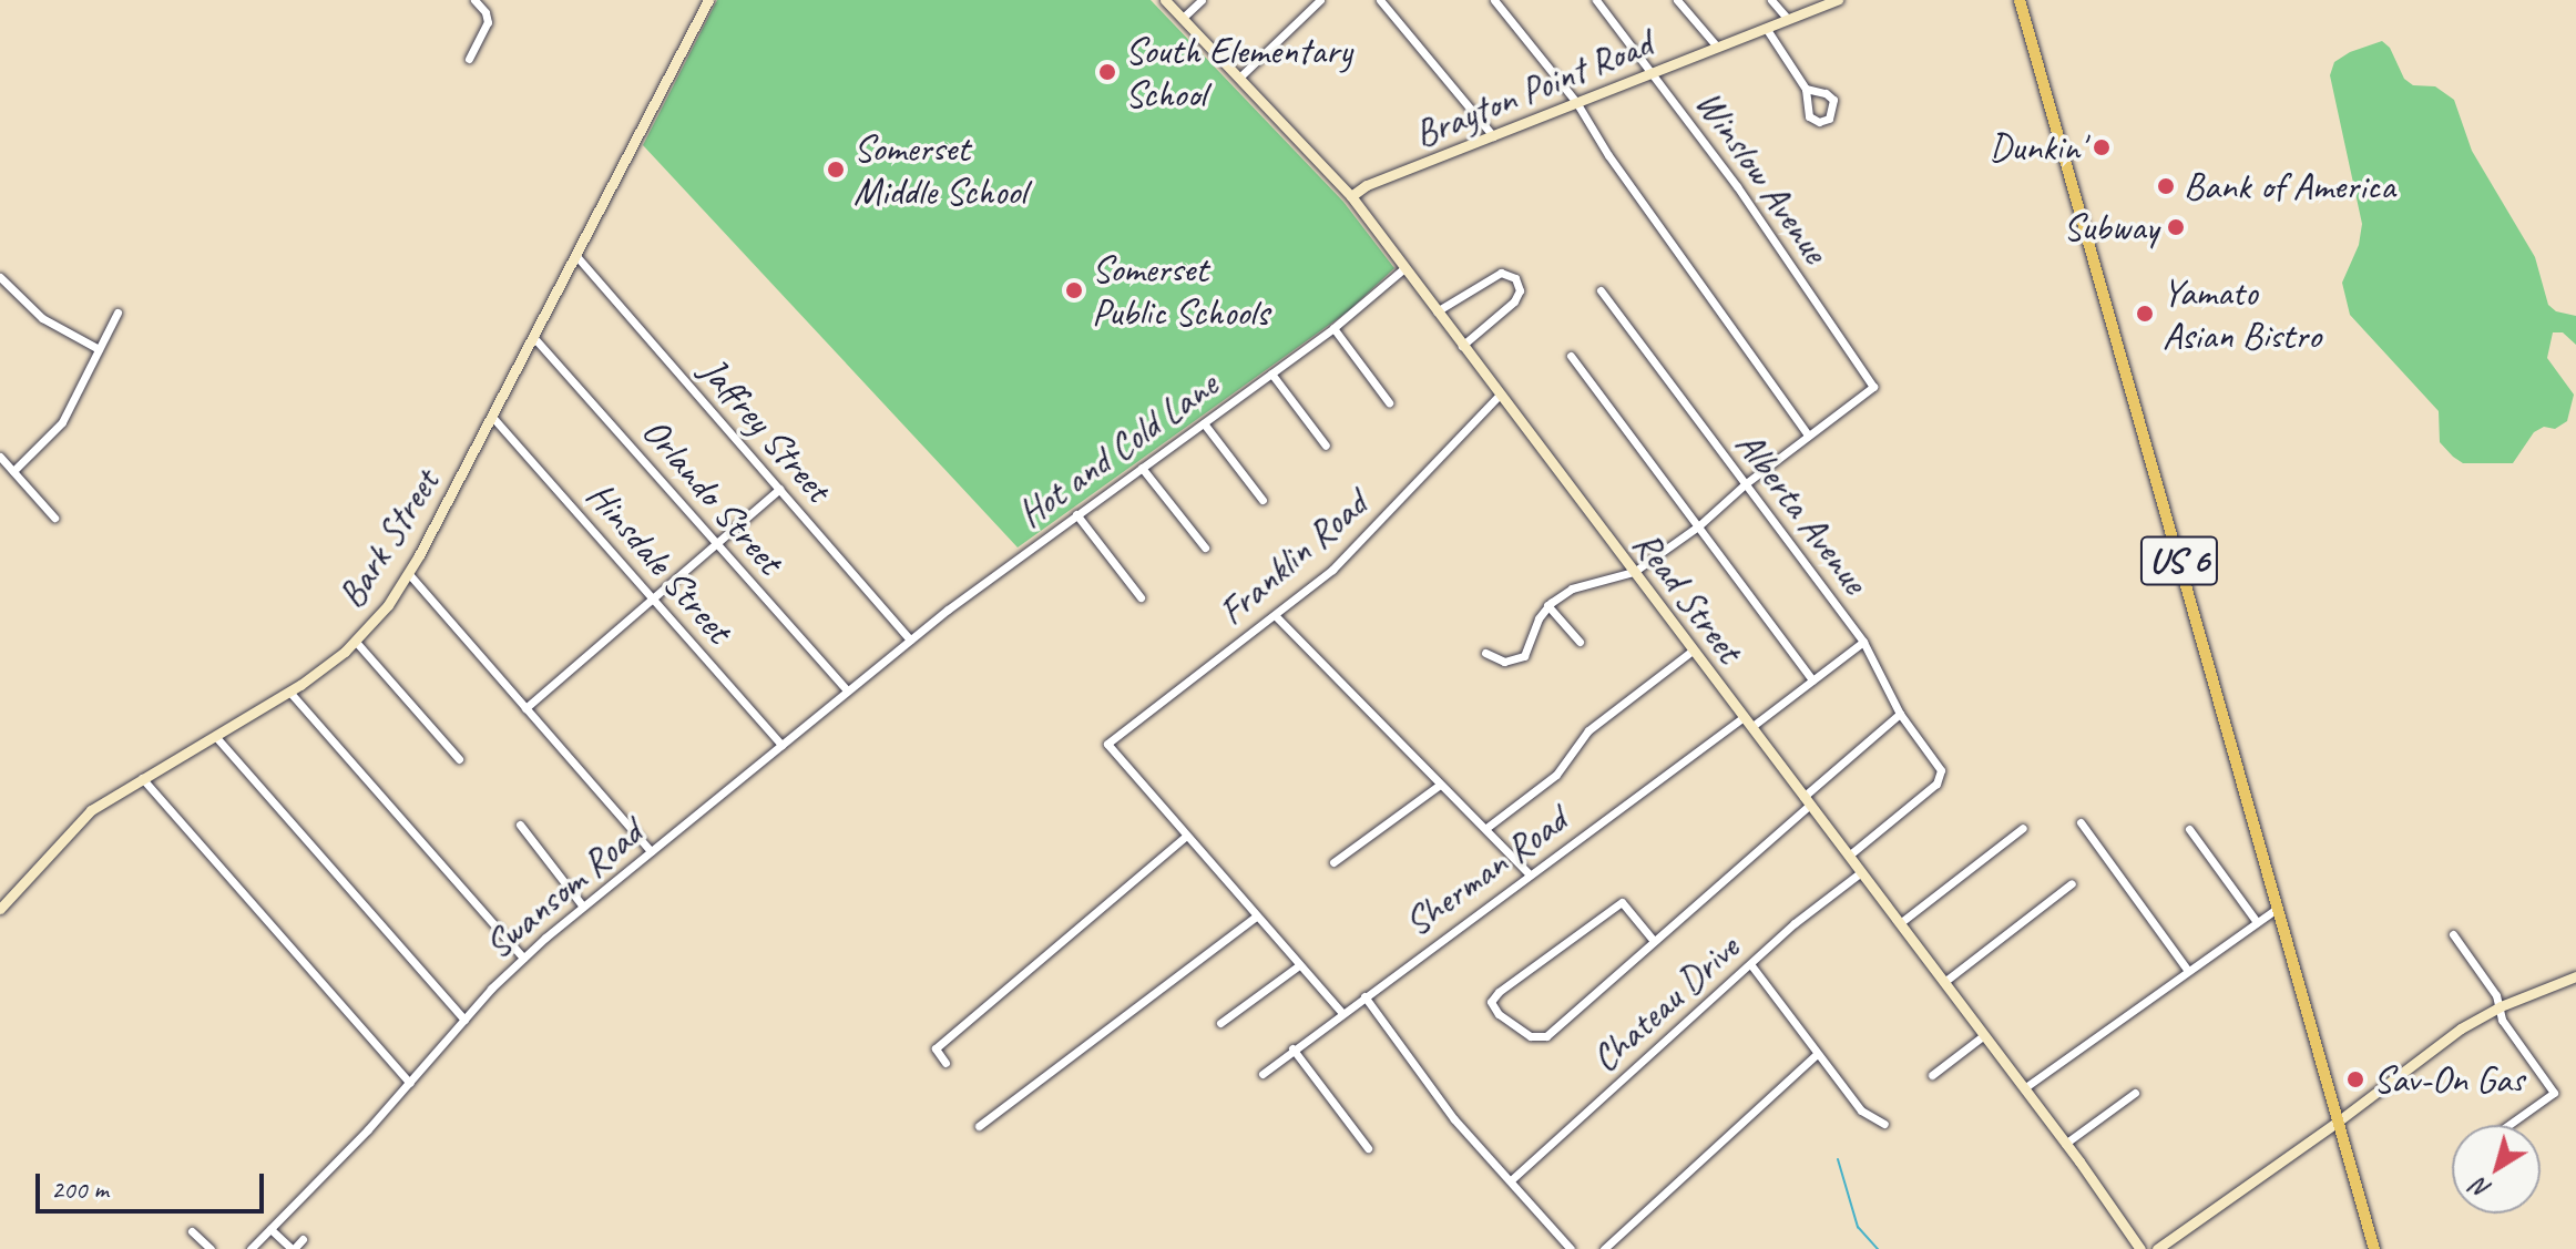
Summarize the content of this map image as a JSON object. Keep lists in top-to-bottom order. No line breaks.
{"streets":{"main road":["Brayton Point Road","Bark Street","US 6","Read Street"],"street":["Winslow Avenue","Jaffrey Street","Hot and Cold Lane","Orlando Street","Alberta Avenue","Franklin Road","Hinsdale Street","Sherman Road","Swansom Road","Chateau Drive"]},"crossings":[["Brayton Point Road","Winslow Avenue"],["Brayton Point Road","Read Street"],["Jaffrey Street","Bark Street"],["Jaffrey Street","Swansom Road"],["Hot and Cold Lane","Read Street"],["Hot and Cold Lane","Swansom Road"],["Orlando Street","Bark Street"],["Orlando Street","Swansom Road"],["Alberta Avenue","Read Street"],["Bark Street","Hinsdale Street"],["Franklin Road","Read Street"],["Hinsdale Street","Swansom Road"],["Read Street","Sherman Road"],["Read Street","Chateau Drive"]],"places":["South Elementary School","Dunkin'","Somerset Middle School","Bank of America","Subway","Somerset Public Schools","Yamato Asian Bistro","Sav-On Gas"],"scale_bar":"200 m","north":"bottom left"}
